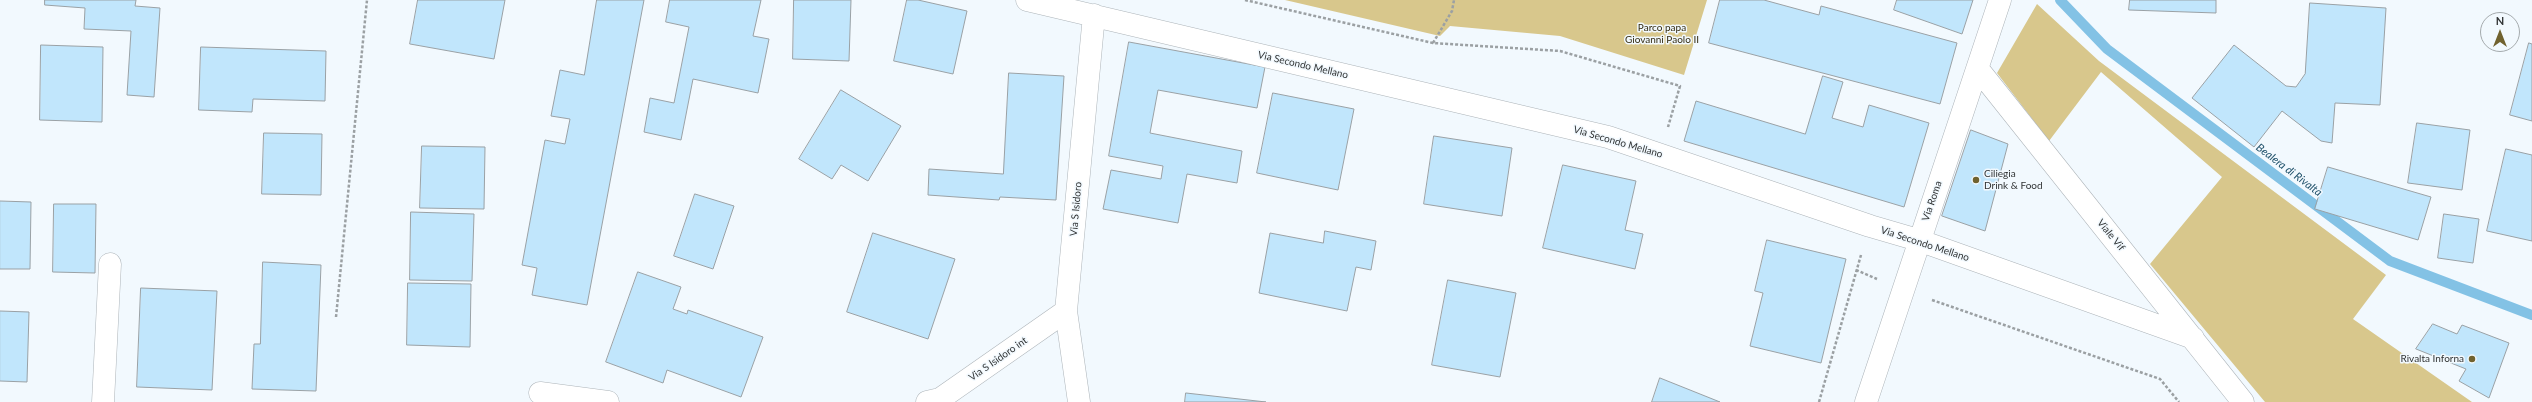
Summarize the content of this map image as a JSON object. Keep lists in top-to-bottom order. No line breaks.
{"streets":{"street":["Via Secondo Mellano","Via Roma","Via S Isidoro","Viale Vif","Via S Isidoro int"]},"crossings":[["Via Secondo Mellano","Via Roma"],["Via Secondo Mellano","Via S Isidoro"],["Via Secondo Mellano","Viale Vif"],["Via Roma","Viale Vif"],["Via S Isidoro","Via S Isidoro int"]],"water":["Bealera di Rivalta"],"parks":["Parco papa Giovanni Paolo II"],"places":["Ciliegia Drink & Food","Rivalta Inforna"],"north":"top"}
